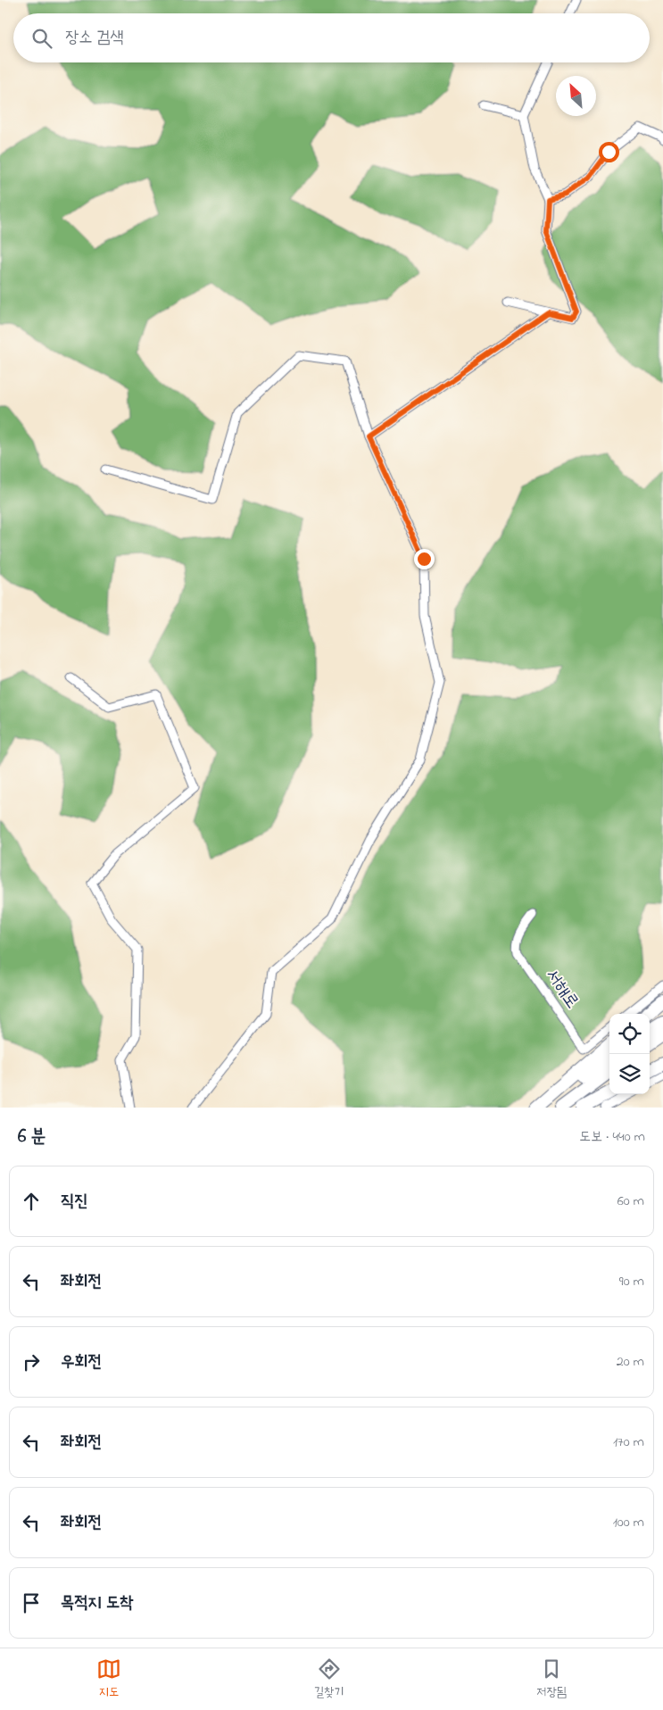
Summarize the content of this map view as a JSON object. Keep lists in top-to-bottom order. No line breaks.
{"streets":{"street":["서해로"]},"north":"top left","page":{"search":"장소 검색","heading":["6 분","도보 · 440 m"],"list":[["직진","60 m"],["좌회전","90 m"],["우회전","20 m"],["좌회전","170 m"],["좌회전","100 m"],"목적지 도착"],"nav":["지도","길찾기","저장됨"]}}
